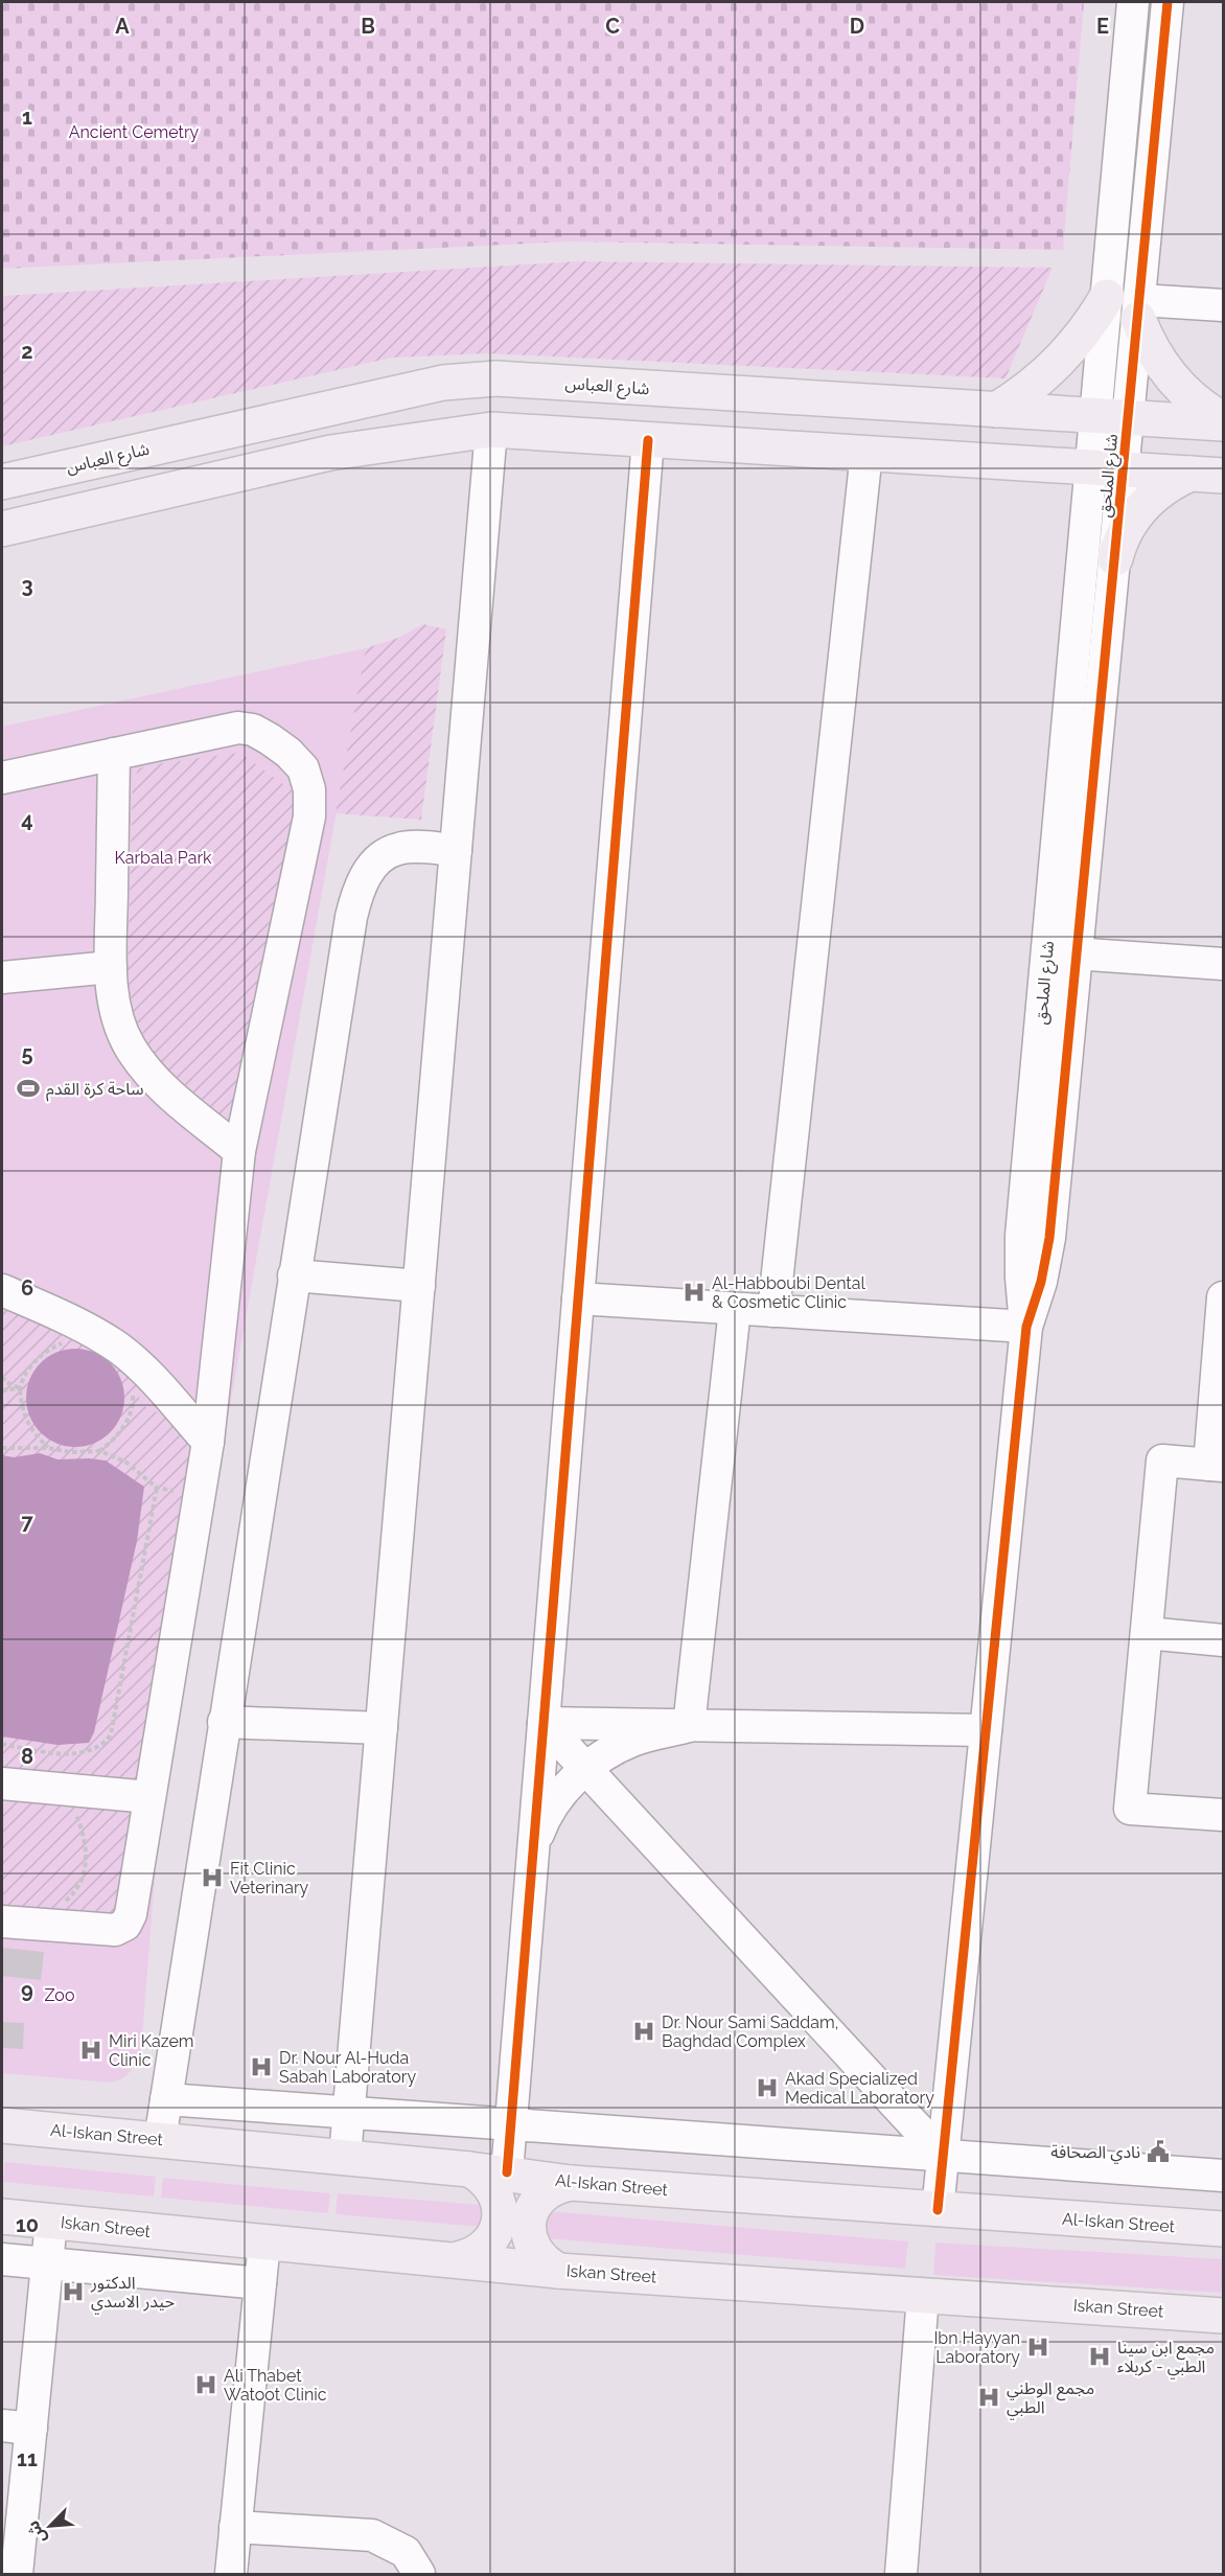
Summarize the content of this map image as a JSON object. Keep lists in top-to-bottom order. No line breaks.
{"streets":{"main road":["شارع العباس","Al-Iskan Street","Iskan Street"],"street":["شارع الملحق"]},"crossings":[["شارع العباس","شارع الملحق"],["شارع الملحق","Al-Iskan Street"]],"parks":["Ancient Cemetry","Karbala Park","Zoo"],"places":{"sports":["ساحة كرة القدم"],"hospital":["Al-Habboubi Dental & Cosmetic Clinic","Fit Clinic Veterinary","Dr. Nour Sami Saddam, Baghdad Complex","Miri Kazem Clinic","Dr. Nour Al-Huda Sabah Laboratory","Akad Specialized Medical Laboratory","الدكتور حيدر الاسدي","Ibn Hayyan Laboratory","مجمع ابن سينا الطبي - كربلاء","Ali Thabet Watoot Clinic","مجمع الوطني الطبي"],"public building":["نادي الصحافة"]},"north":"bottom left","grid":{"columns":["A","B","C","D","E"],"rows":["1","2","3","4","5","6","7","8","9","10","11"]}}
